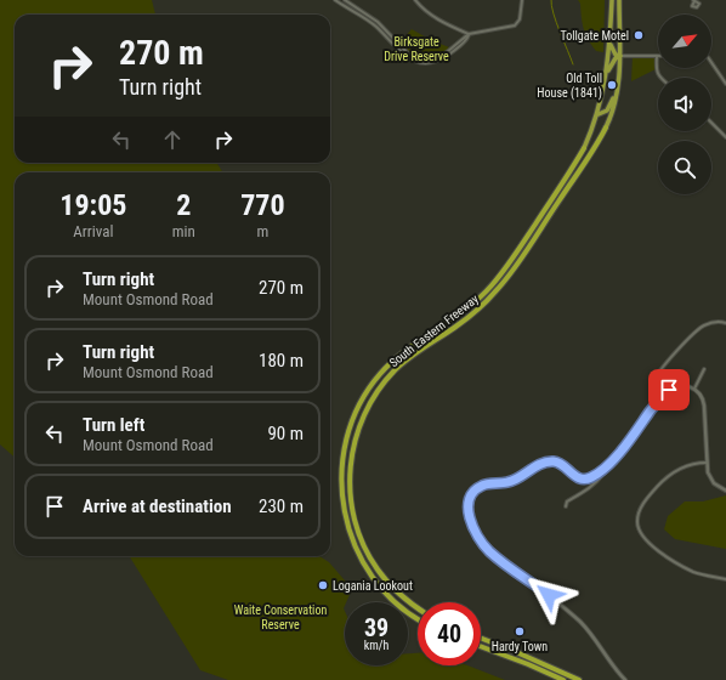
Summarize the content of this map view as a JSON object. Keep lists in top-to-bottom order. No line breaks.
{"streets":{"highway":["South Eastern Freeway"]},"parks":["Birksgate Drive Reserve","Waite Conservation Reserve"],"places":["Tollgate Motel","Old Toll House (1841)","Logania Lookout","Hardy Town"],"north":"top right","page":{"turn":["270 m","Turn right"],"eta":["19:05","Arrival","2","min","770","m"],"list":[{"name":"Turn right","note":"Mount Osmond Road","value":"270 m"},{"name":"Turn right","note":"Mount Osmond Road","value":"180 m"},{"name":"Turn left","note":"Mount Osmond Road","value":"90 m"},{"name":"Arrive at destination","value":"230 m"}],"speed":"39 km/h","limit":"40"}}
